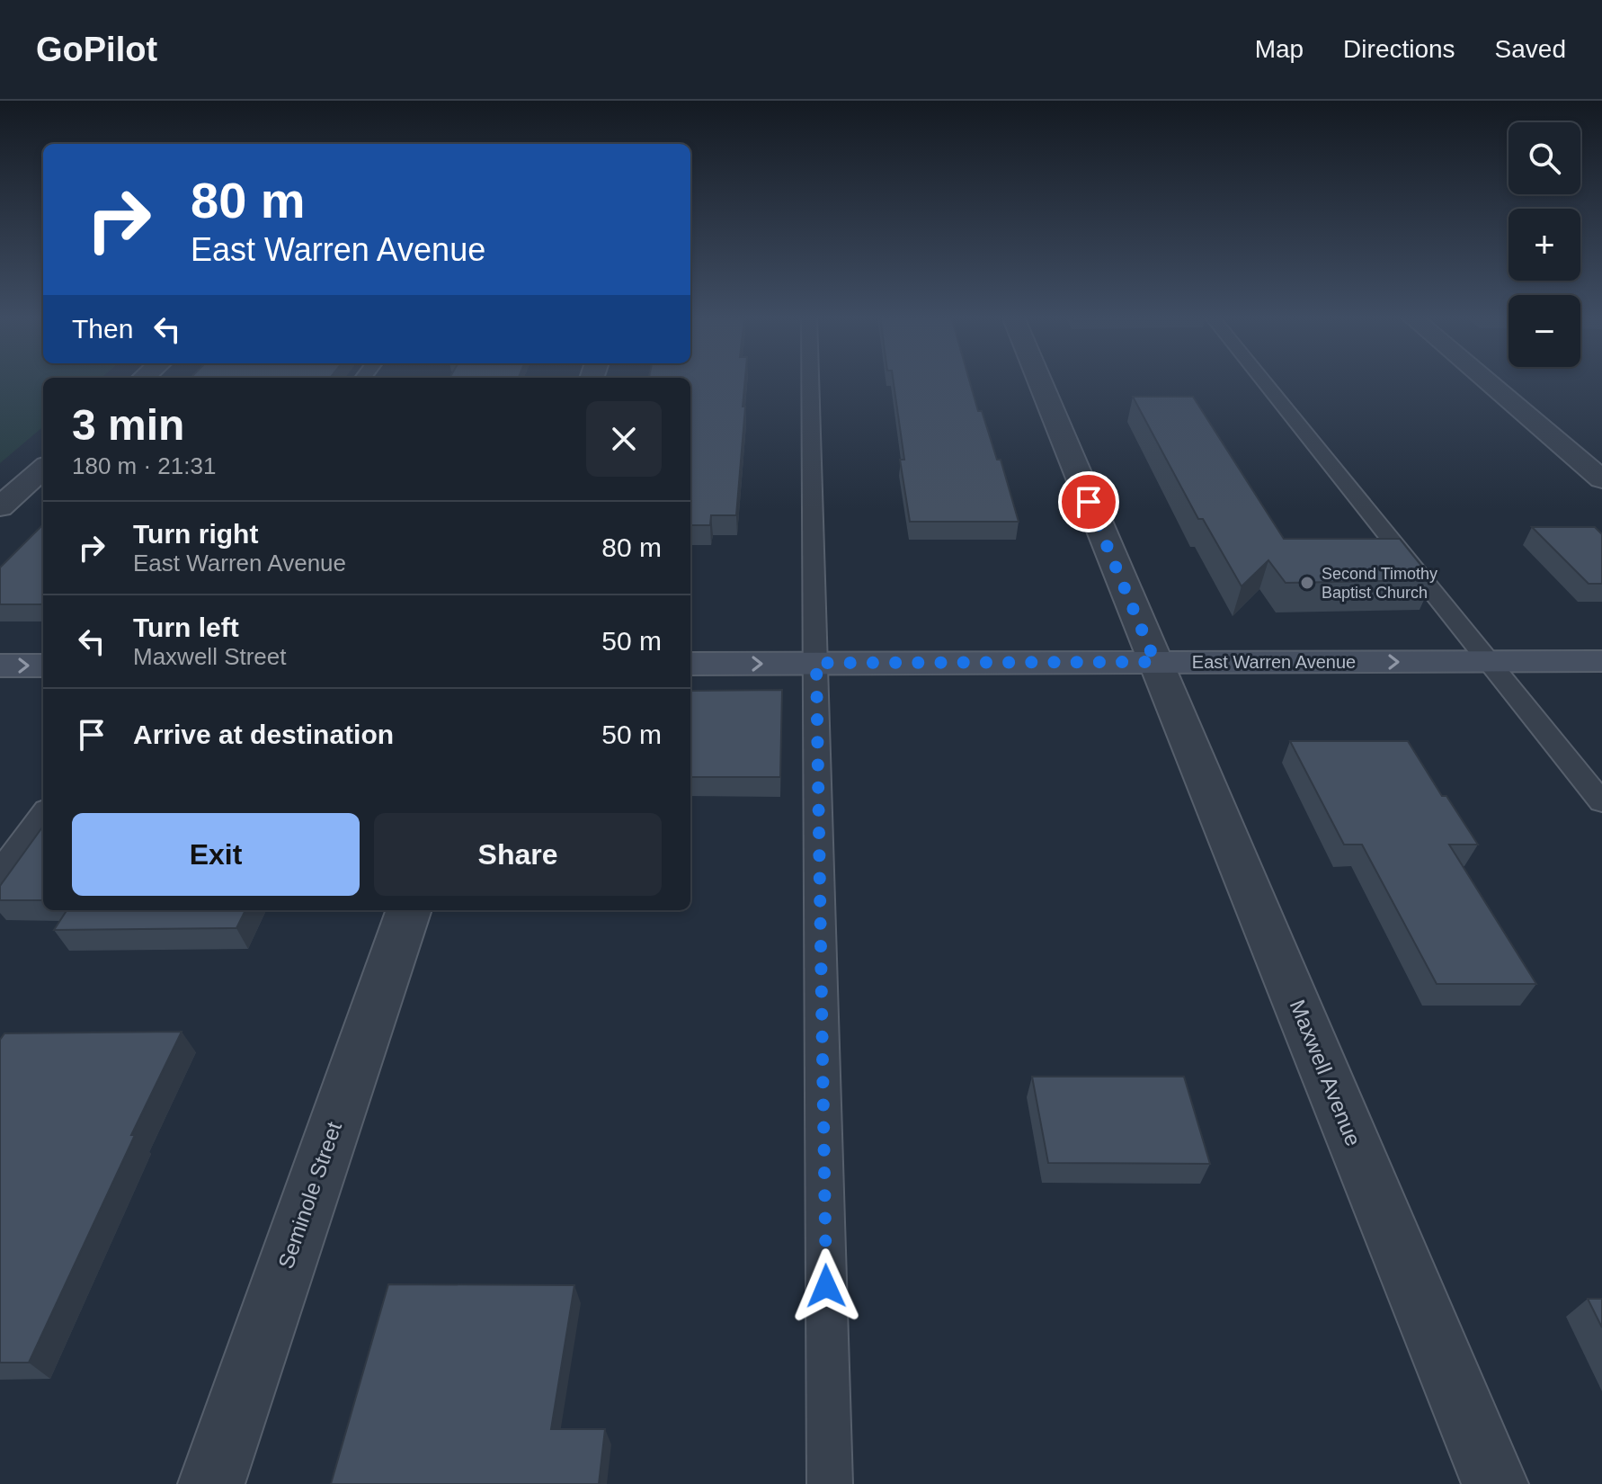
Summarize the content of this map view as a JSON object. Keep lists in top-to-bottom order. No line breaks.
{"streets":{"main road":["East Warren Avenue"],"street":["Maxwell Avenue","Seminole Street"]},"crossings":[["East Warren Avenue","Maxwell Avenue"]],"one_way":["East Warren Avenue"],"places":["Second Timothy Baptist Church"],"page":{"header":"GoPilot","nav":["Map","Directions","Saved"],"map_buttons":["+","−"],"turn":["80 m","East Warren Avenue"],"then":"Then","heading":["3 min","180 m · 21:31"],"list":[{"name":"Turn right","note":"East Warren Avenue","value":"80 m"},{"name":"Turn left","note":"Maxwell Street","value":"50 m"},{"name":"Arrive at destination","value":"50 m"}],"buttons":["Exit","Share"]}}
